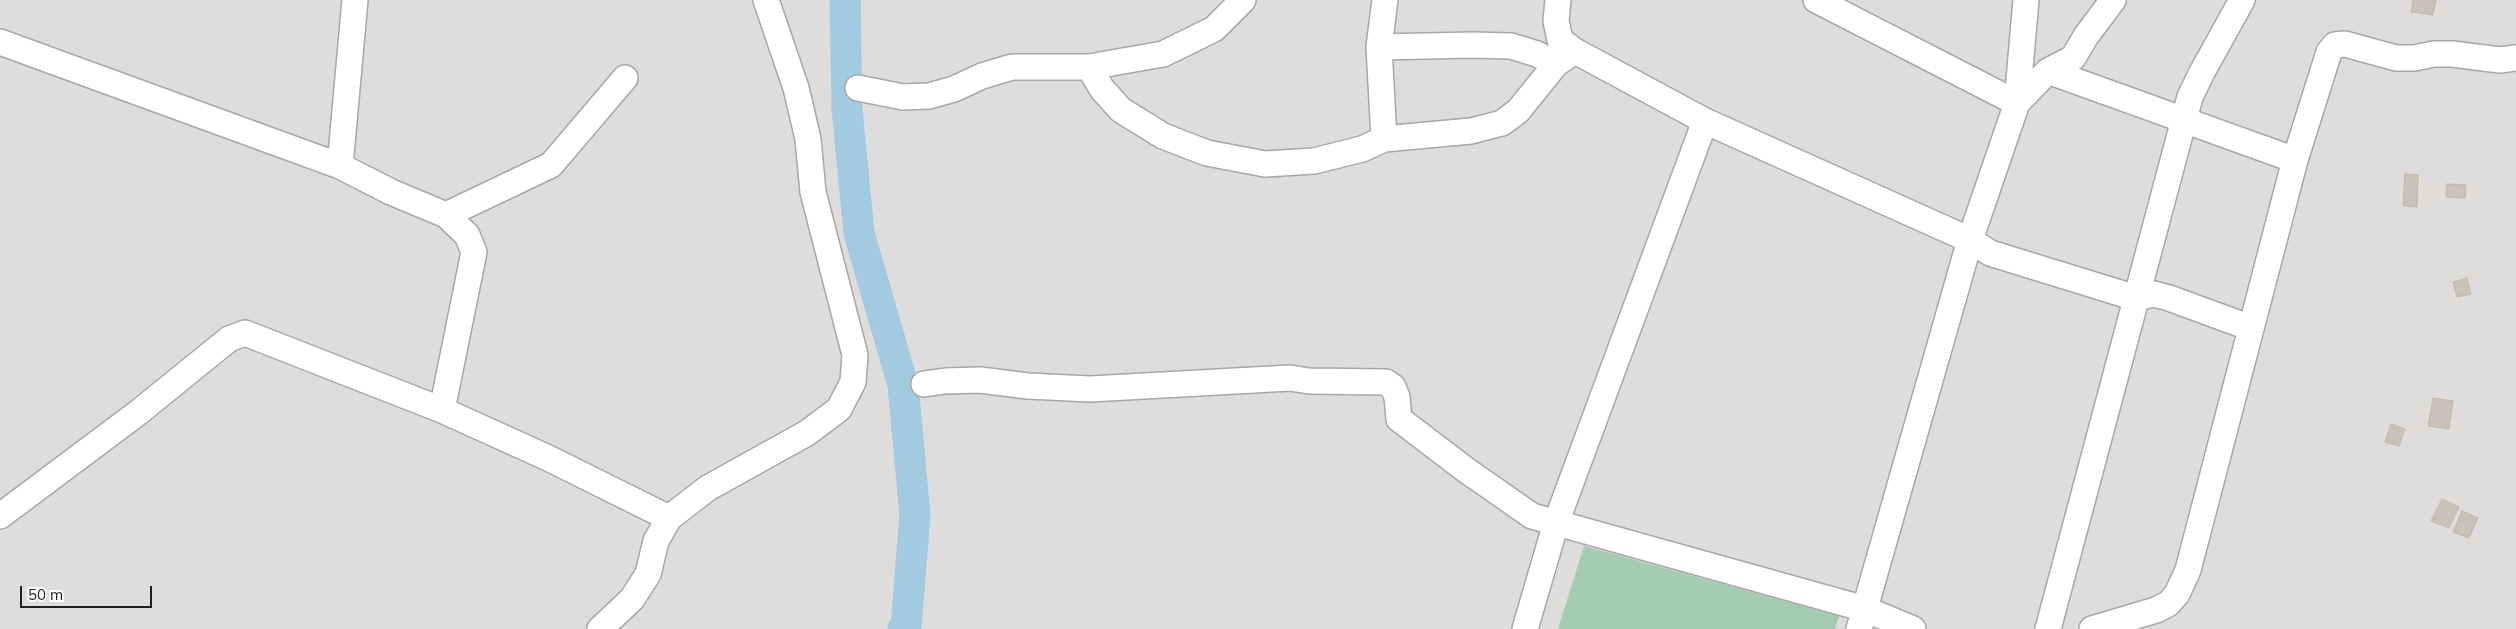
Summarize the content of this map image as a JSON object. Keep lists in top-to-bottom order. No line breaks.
{"scale_bar":"50 m"}
